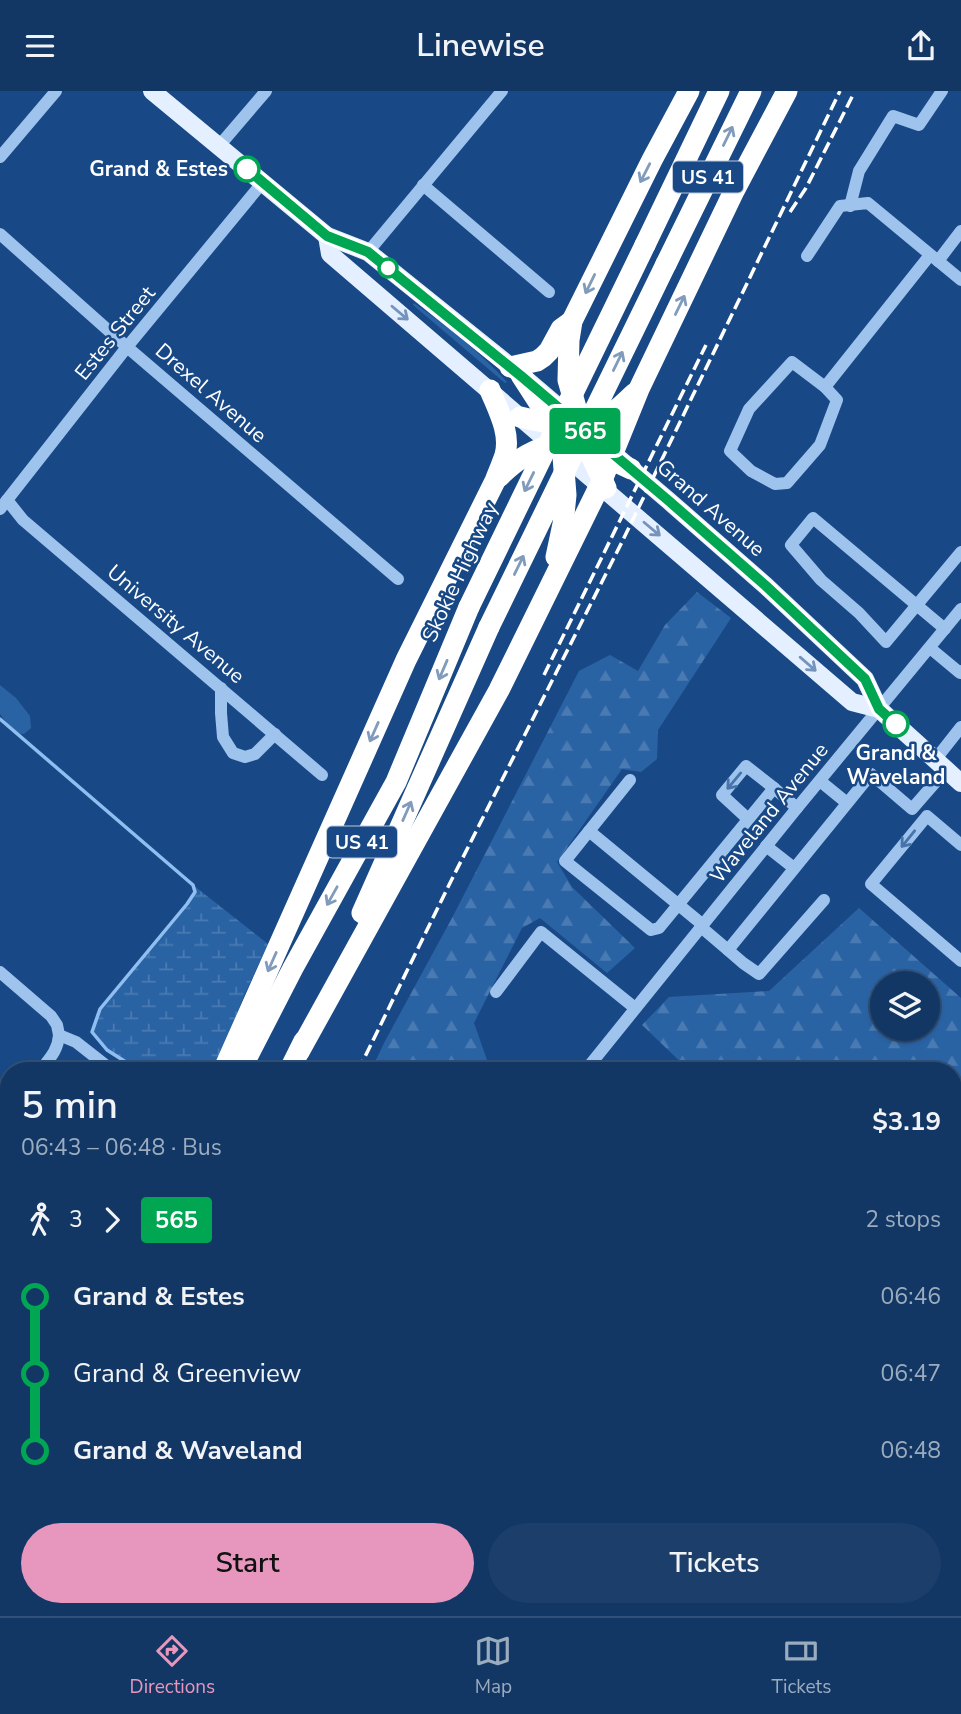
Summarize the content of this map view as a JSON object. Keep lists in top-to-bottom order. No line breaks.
{"streets":{"highway":["US 41","Skokie Highway"],"main road":["Grand Avenue"],"street":["Estes Street","Drexel Avenue","University Avenue","Waveland Avenue"]},"crossings":[["Estes Street","Drexel Avenue"],["Estes Street","Grand Avenue"],["Estes Street","University Avenue"],["Grand Avenue","Waveland Avenue"]],"places":["Grand & Estes","Grand & Waveland"],"lines":["bus line 565"],"page":{"header":"Linewise","on_map":"565","heading":["5 min","06:43 – 06:48 · Bus","$3.19"],"legs":["3","565","2 stops"],"list":[{"name":"Grand & Estes","value":"06:46"},{"name":"Grand & Greenview","value":"06:47"},{"name":"Grand & Waveland","value":"06:48"}],"buttons":["Start","Tickets"],"tabs":["Directions","Map","Tickets"]}}
